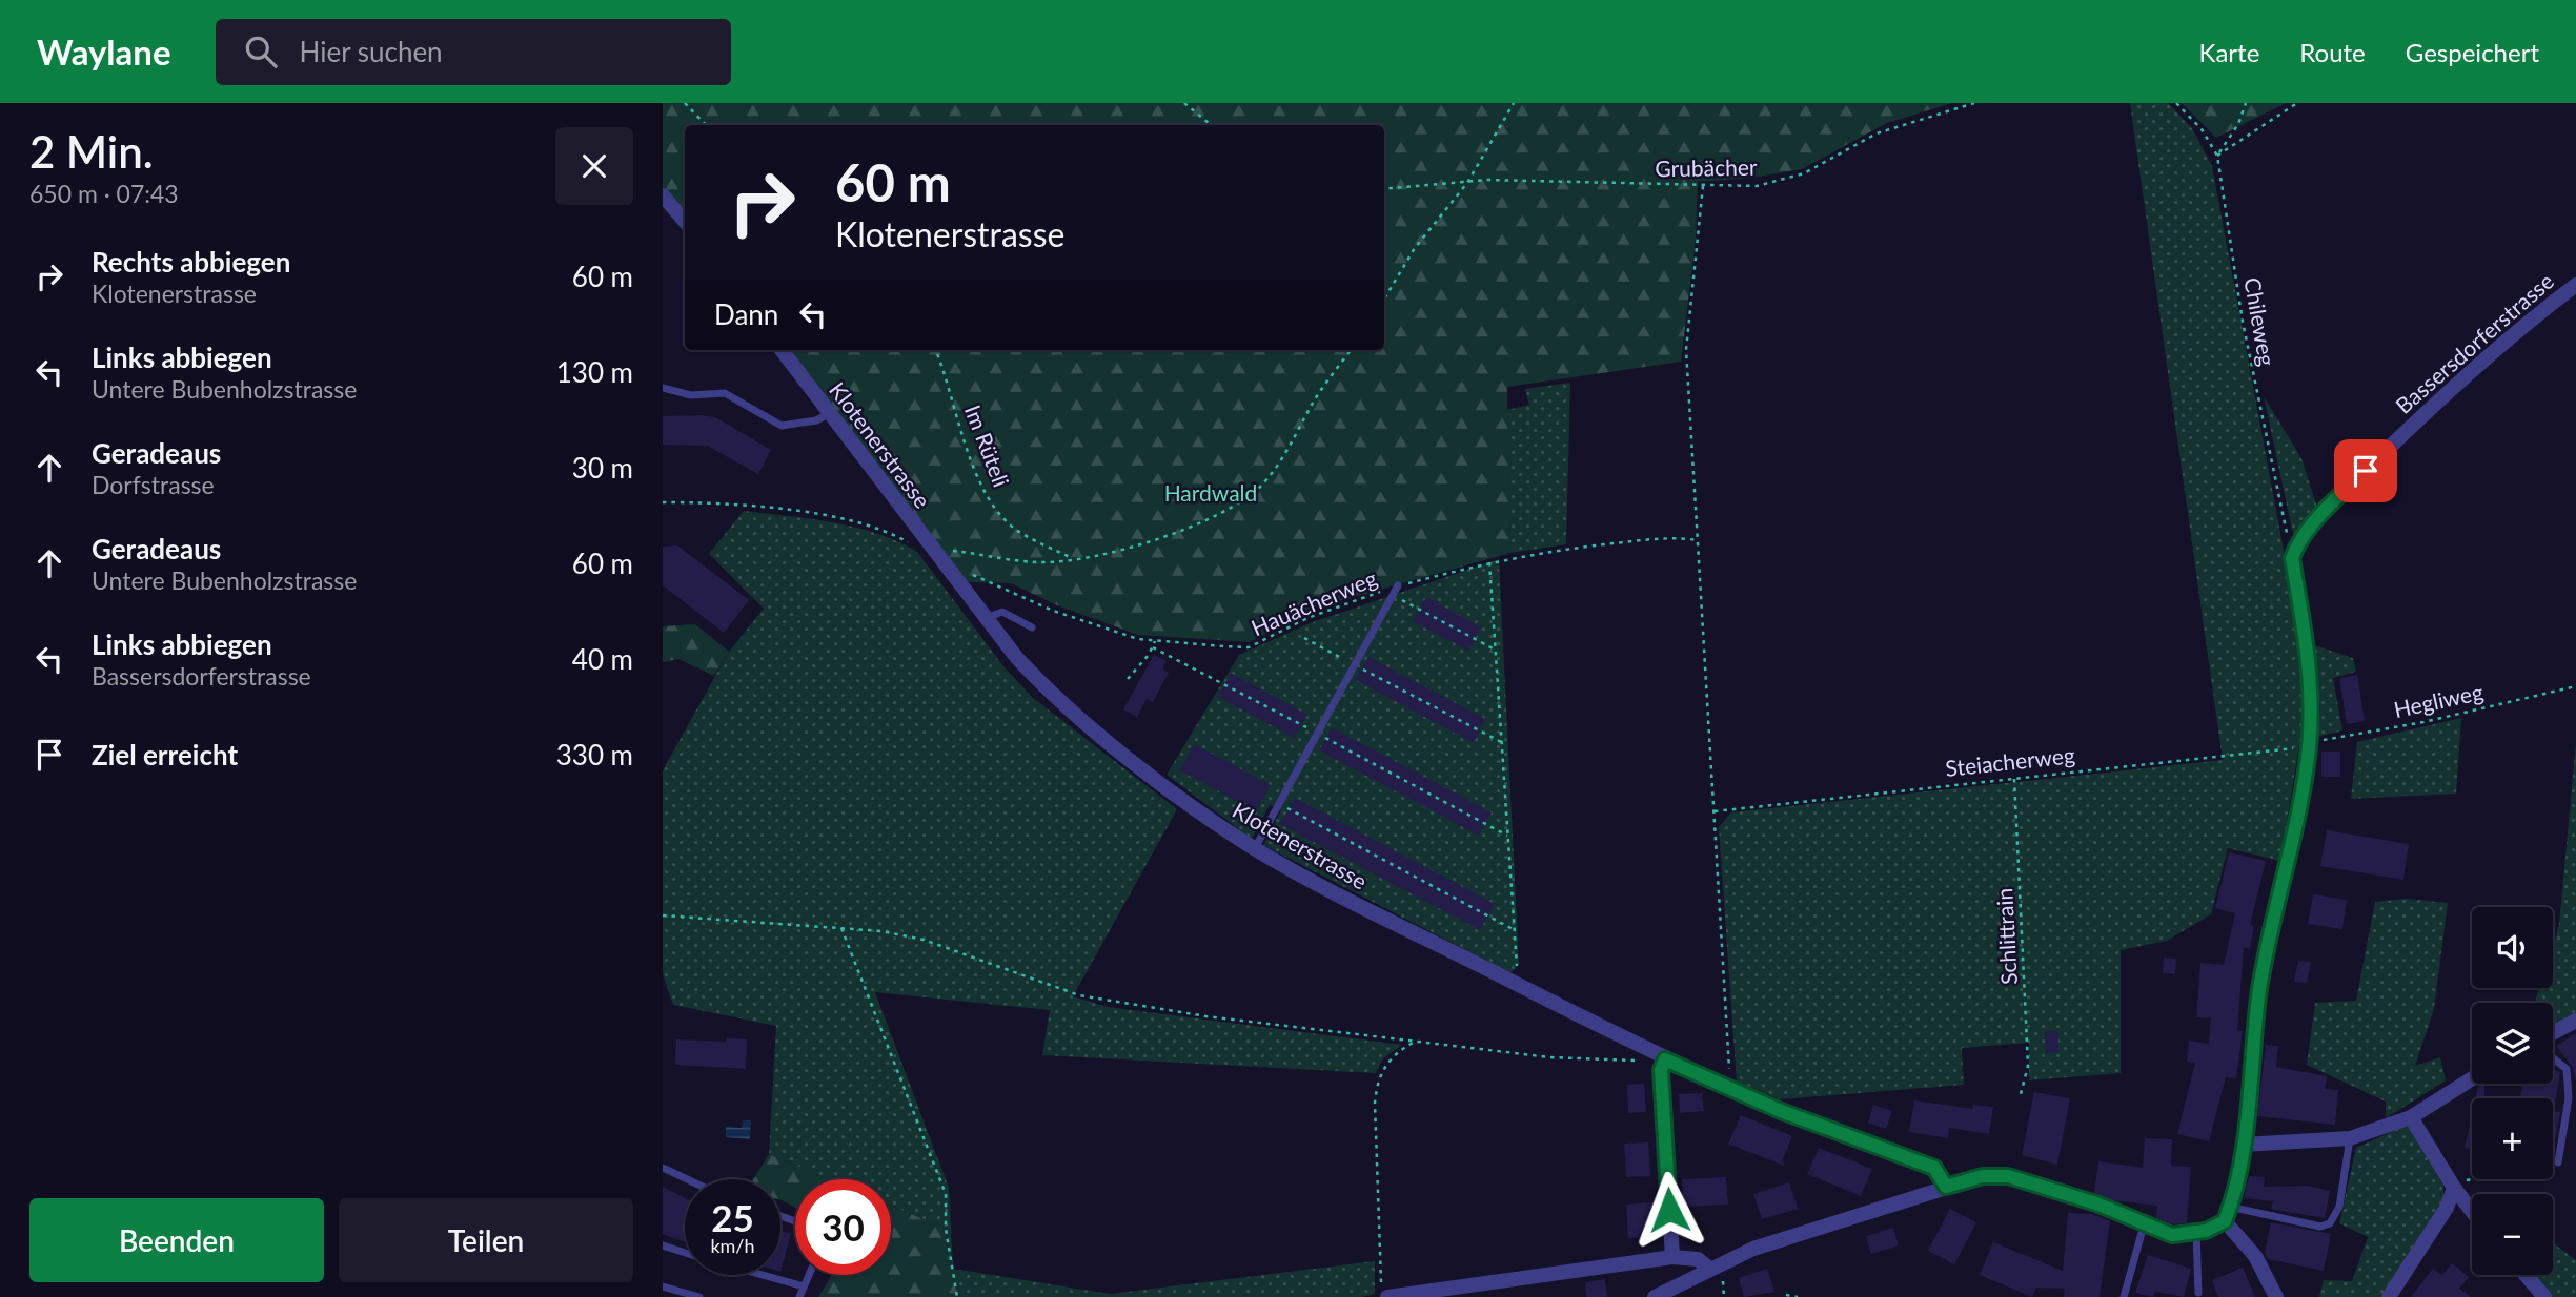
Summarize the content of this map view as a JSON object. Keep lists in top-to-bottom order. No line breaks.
{"streets":{"street":["Bassersdorferstrasse","Klotenerstrasse"],"path":["Grubächer","Chileweg","Im Rüteli","Hauächerweg","Hegliweg","Steiacherweg","Schlittrain"]},"crossings":[["Chileweg","Bassersdorferstrasse"],["Klotenerstrasse","Hauächerweg"],["Hegliweg","Steiacherweg"],["Steiacherweg","Schlittrain"]],"parks":["Hardwald"],"page":{"header":"Waylane","search":"Hier suchen","nav":["Karte","Route","Gespeichert"],"heading":["2 Min.","650 m · 07:43"],"turn":["60 m","Klotenerstrasse"],"list":[{"name":"Rechts abbiegen","note":"Klotenerstrasse","value":"60 m"},{"name":"Links abbiegen","note":"Untere Bubenholzstrasse","value":"130 m"},{"name":"Geradeaus","note":"Dorfstrasse","value":"30 m"},{"name":"Geradeaus","note":"Untere Bubenholzstrasse","value":"60 m"},{"name":"Links abbiegen","note":"Bassersdorferstrasse","value":"40 m"},{"name":"Ziel erreicht","value":"330 m"}],"then":"Dann","map_buttons":["+","−"],"speed":"25 km/h","limit":"30","buttons":["Beenden","Teilen"]}}
